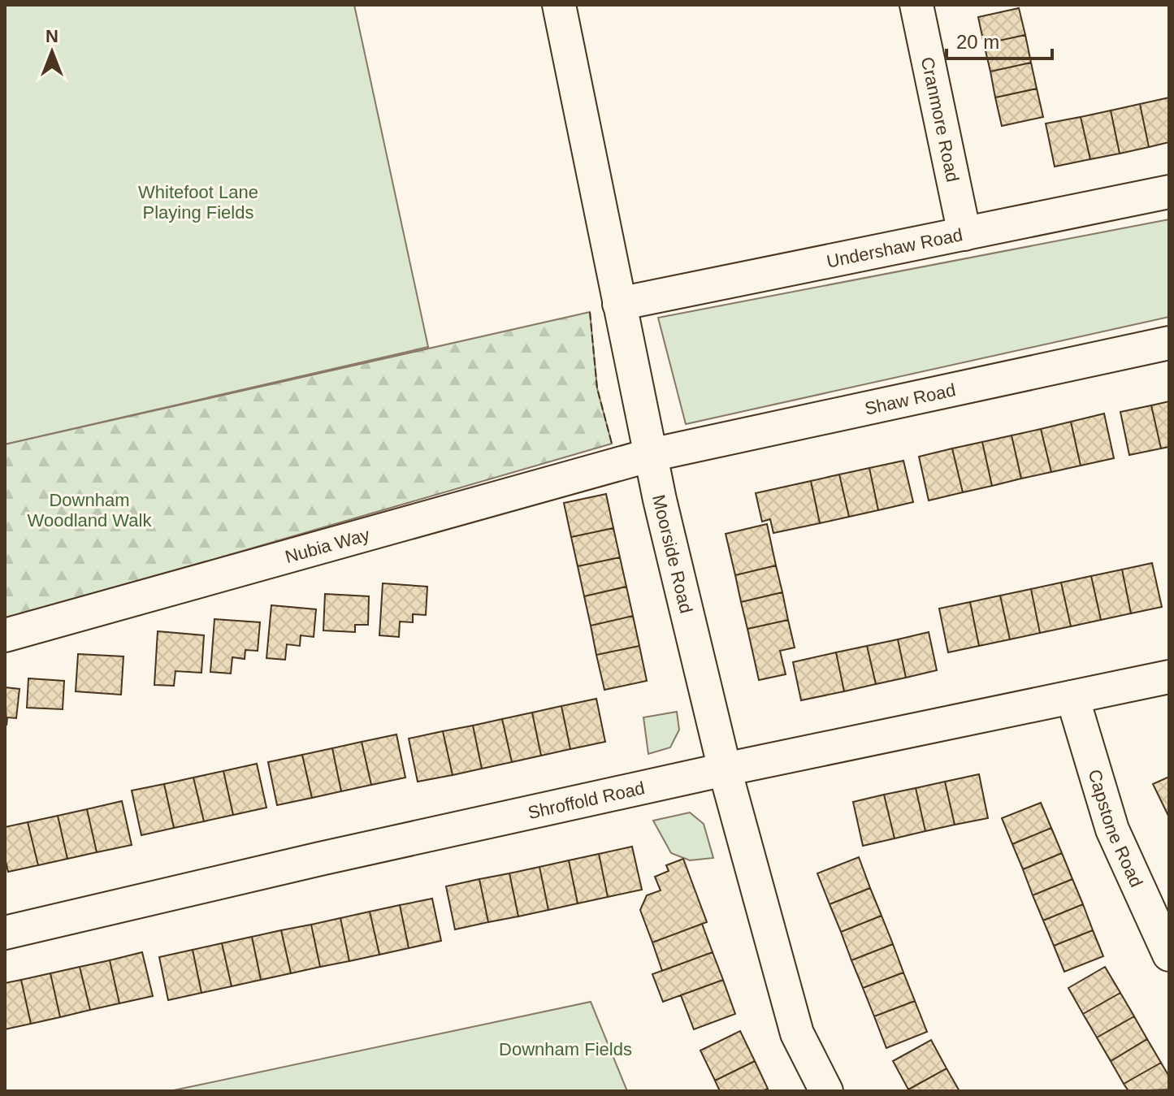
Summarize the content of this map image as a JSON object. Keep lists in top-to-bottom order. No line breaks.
{"streets":{"street":["Cranmore Road","Undershaw Road","Shaw Road","Nubia Way","Moorside Road","Shroffold Road","Capstone Road"]},"crossings":[["Cranmore Road","Undershaw Road"],["Undershaw Road","Moorside Road"],["Shaw Road","Nubia Way"],["Shaw Road","Moorside Road"],["Nubia Way","Moorside Road"],["Moorside Road","Shroffold Road"],["Shroffold Road","Capstone Road"]],"parks":["Whitefoot Lane Playing Fields","Downham Woodland Walk","Downham Fields"],"scale_bar":"20 m","north":"top"}
